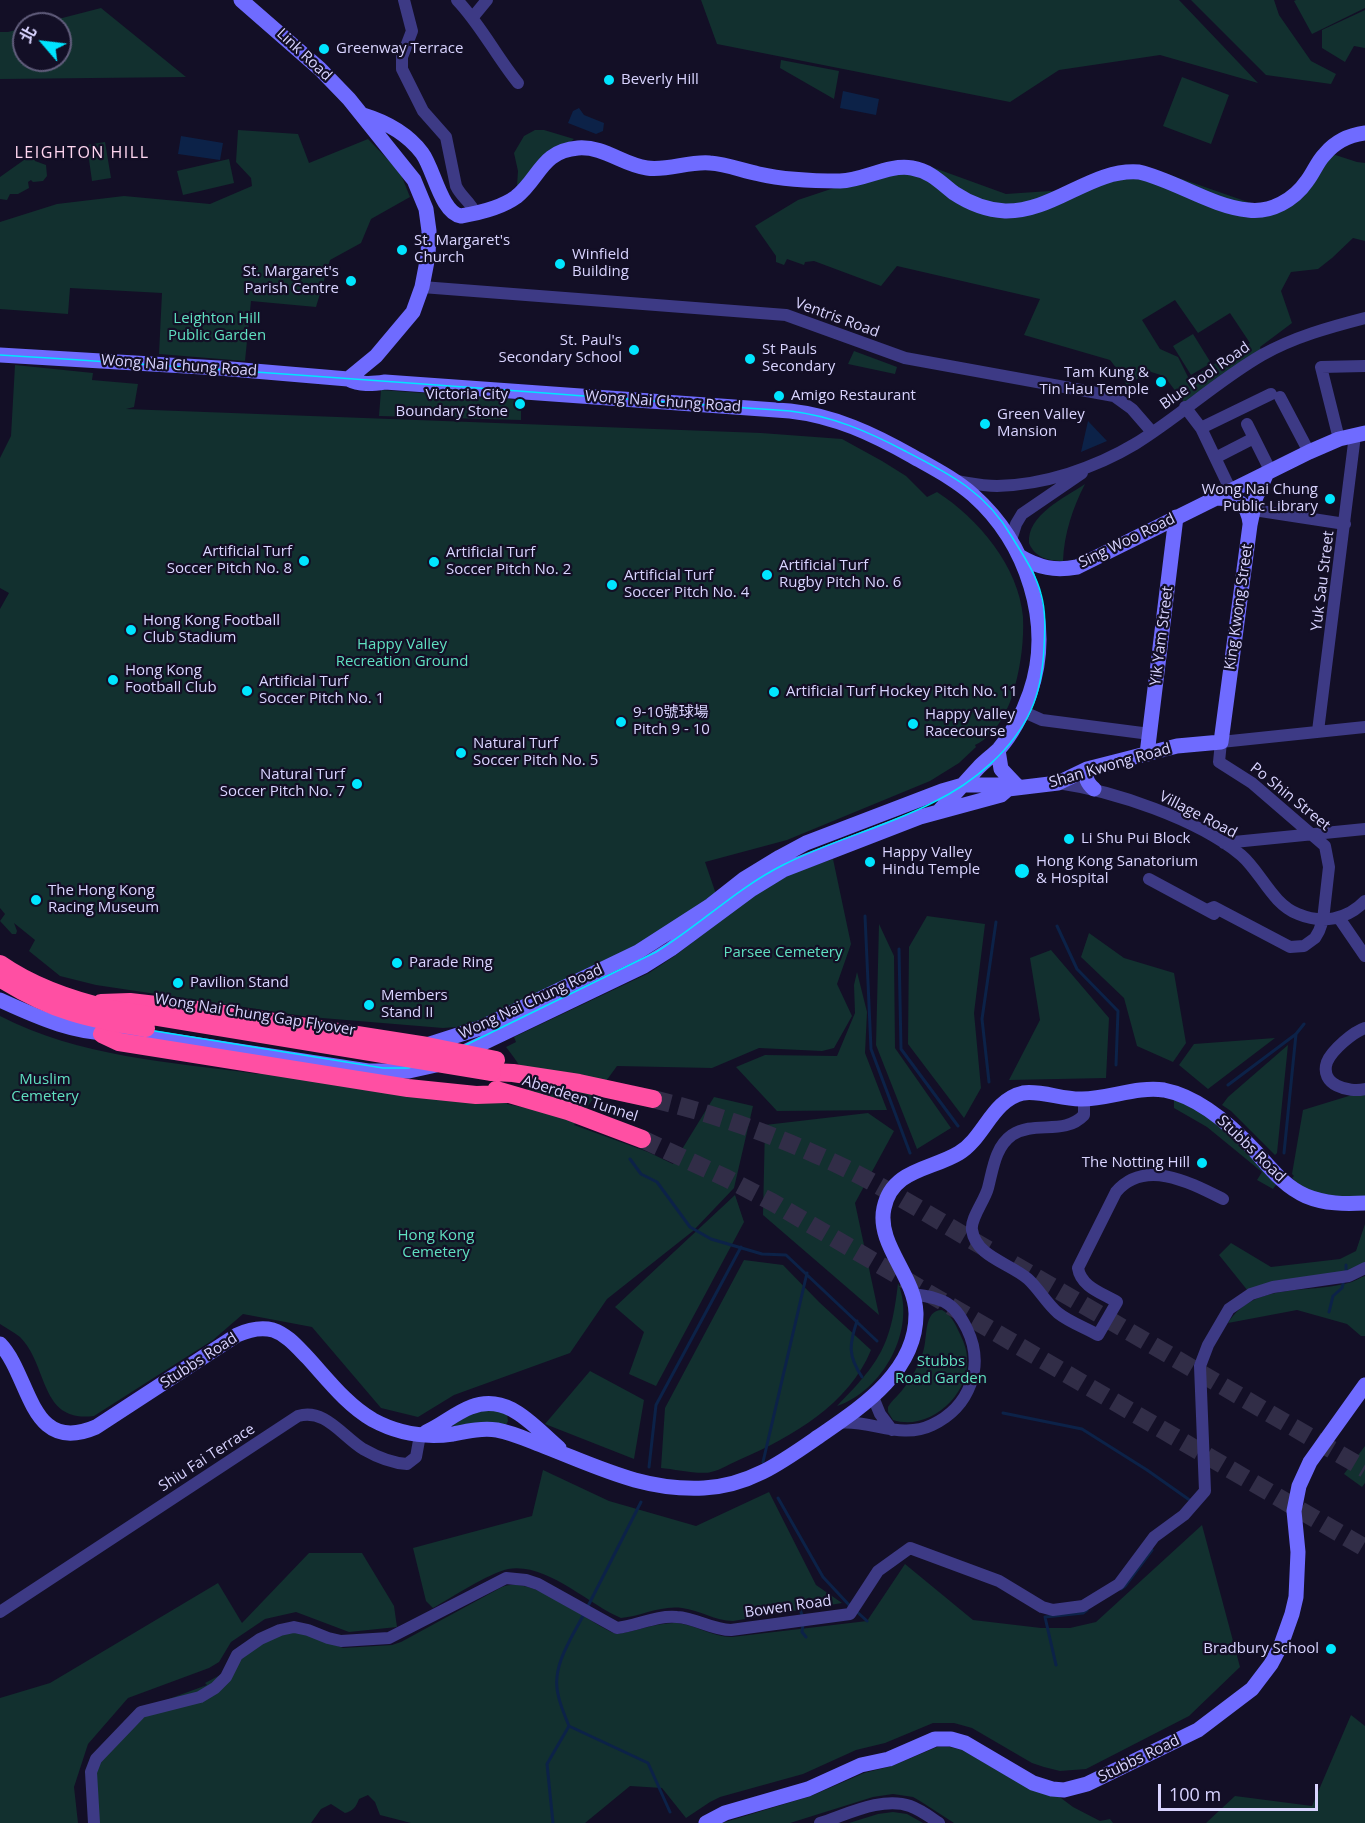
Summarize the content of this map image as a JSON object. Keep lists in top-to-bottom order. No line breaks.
{"streets":{"highway":["Wong Nai Chung Gap Flyover","Aberdeen Tunnel"],"street":["Link Road","Ventris Road","Wong Nai Chung Road","Blue Pool Road","Sing Woo Road","Yuk Sau Street","King Kwong Street","Yik Yam Street","Shan Kwong Road","Po Shin Street","Village Road","Stubbs Road","Shiu Fai Terrace","Bowen Road"]},"crossings":[["Link Road","Ventris Road"],["Link Road","Wong Nai Chung Road"],["Ventris Road","Blue Pool Road"],["Wong Nai Chung Road","Blue Pool Road"],["Wong Nai Chung Road","Sing Woo Road"],["Wong Nai Chung Road","Shan Kwong Road"],["Sing Woo Road","Yuk Sau Street"],["Sing Woo Road","King Kwong Street"],["Sing Woo Road","Yik Yam Street"],["Yuk Sau Street","Shan Kwong Road"],["King Kwong Street","Shan Kwong Road"],["King Kwong Street","Po Shin Street"],["Yik Yam Street","Shan Kwong Road"],["Shan Kwong Road","Po Shin Street"],["Shan Kwong Road","Village Road"],["Po Shin Street","Village Road"],["Wong Nai Chung Gap Flyover","Aberdeen Tunnel"],["Stubbs Road","Shiu Fai Terrace"]],"districts":["LEIGHTON HILL"],"parks":["Leighton Hill Public Garden","Happy Valley Recreation Ground","Parsee Cemetery","Muslim Cemetery","Hong Kong Cemetery","Stubbs Road Garden"],"places":["Greenway Terrace","Beverly Hill","St. Margaret's Church","Winfield Building","St. Margaret's Parish Centre","St. Paul's Secondary School","St Pauls Secondary","Tam Kung & Tin Hau Temple","Amigo Restaurant","Victoria City Boundary Stone","Green Valley Mansion","Wong Nai Chung Public Library","Artificial Turf Soccer Pitch No. 8","Artificial Turf Soccer Pitch No. 2","Artificial Turf Rugby Pitch No. 6","Artificial Turf Soccer Pitch No. 4","Hong Kong Football Club Stadium","Hong Kong Football Club","Artificial Turf Soccer Pitch No. 1","Artificial Turf Hockey Pitch No. 11","9-10號球場 Pitch 9 - 10","Happy Valley Racecourse","Natural Turf Soccer Pitch No. 5","Natural Turf Soccer Pitch No. 7","Li Shu Pui Block","Happy Valley Hindu Temple","Hong Kong Sanatorium & Hospital","The Hong Kong Racing Museum","Parade Ring","Pavilion Stand","Members Stand II","The Notting Hill","Bradbury School"],"scale_bar":"100 m","north":"top left"}
